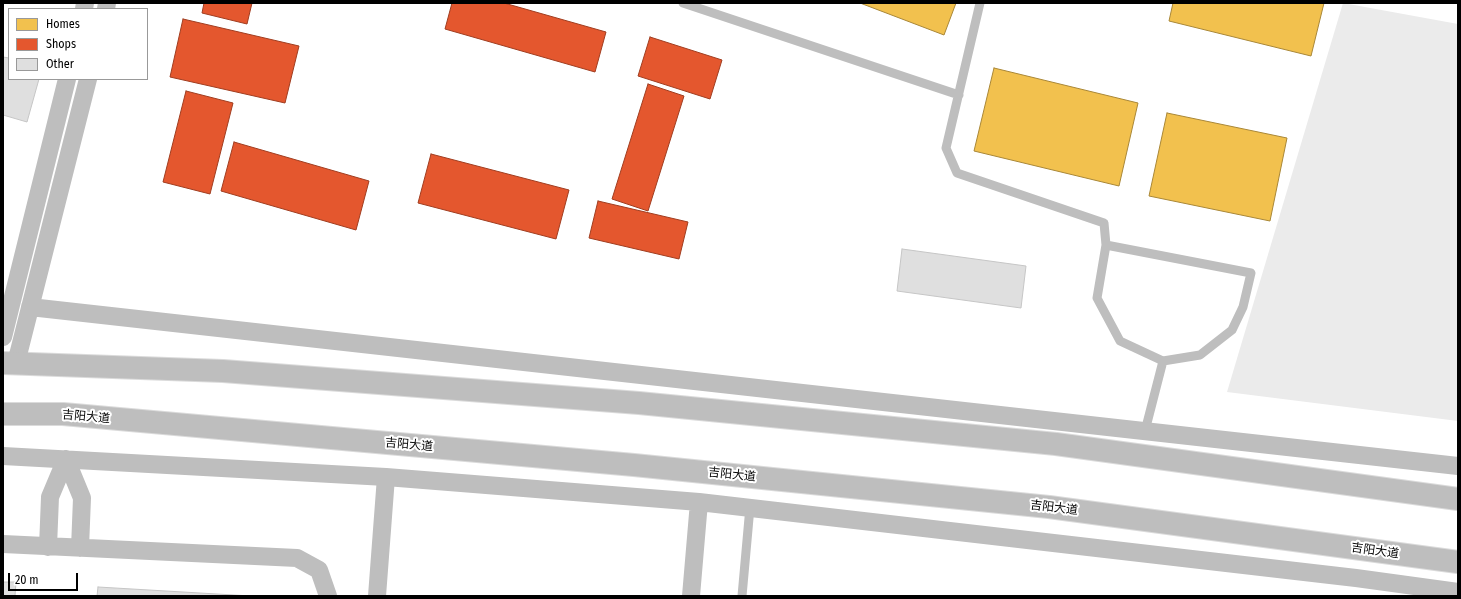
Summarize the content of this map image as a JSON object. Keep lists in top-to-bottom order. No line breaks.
{"streets":{"highway":["吉阳大道"]},"legend":["Homes","Shops","Other"],"scale_bar":"20 m"}
